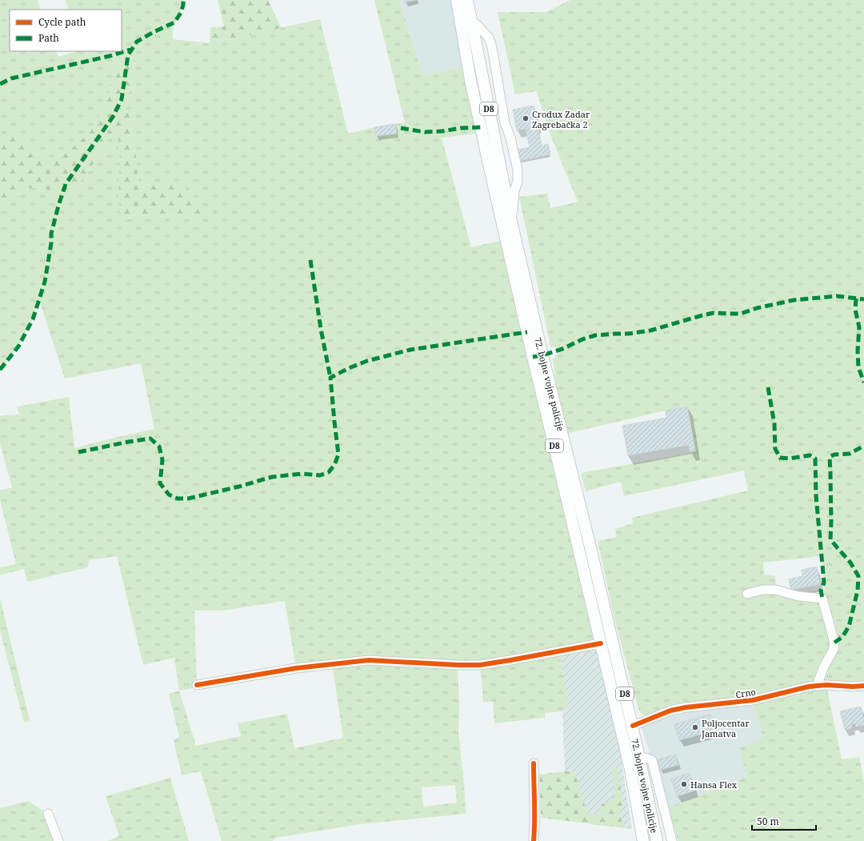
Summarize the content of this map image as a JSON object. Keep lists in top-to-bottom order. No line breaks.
{"streets":{"main road":["D8","72. bojne vojne policije"],"street":["Crno"]},"crossings":[["72. bojne vojne policije","Crno"]],"places":["Crodux Zadar Zagrebačka 2","Poljocentar Jamatva","Hansa Flex"],"legend":["Cycle path","Path"],"scale_bar":"50 m"}
